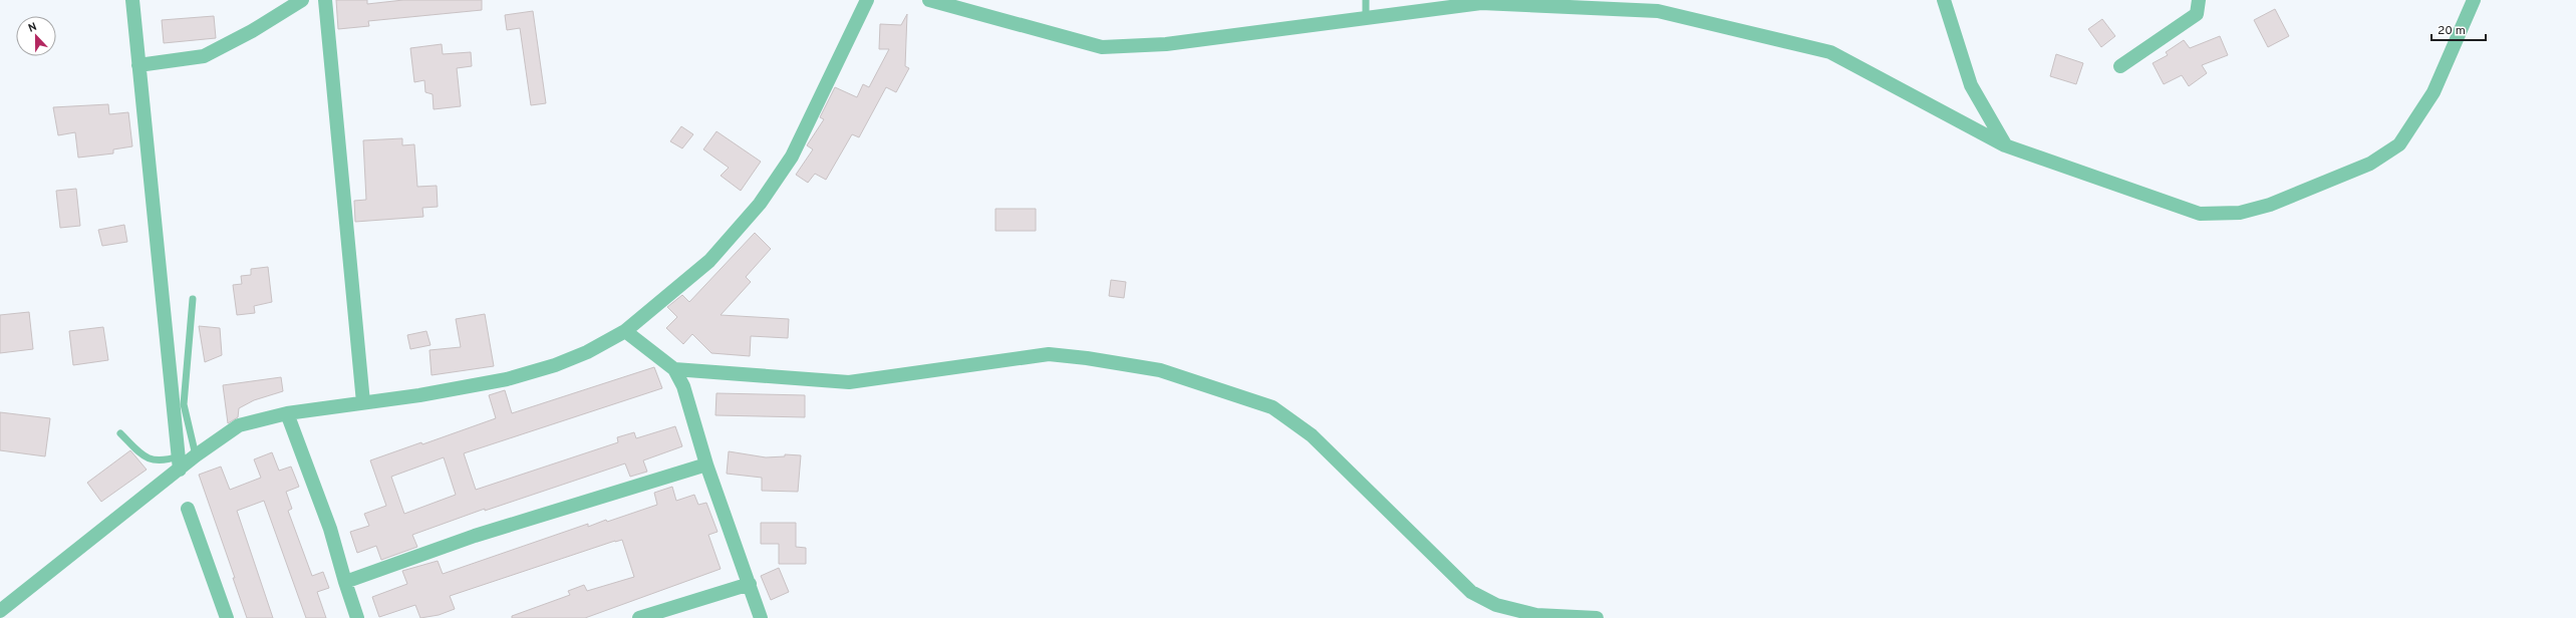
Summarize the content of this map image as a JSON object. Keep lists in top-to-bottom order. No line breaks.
{"scale_bar":"20 m","north":"top"}
